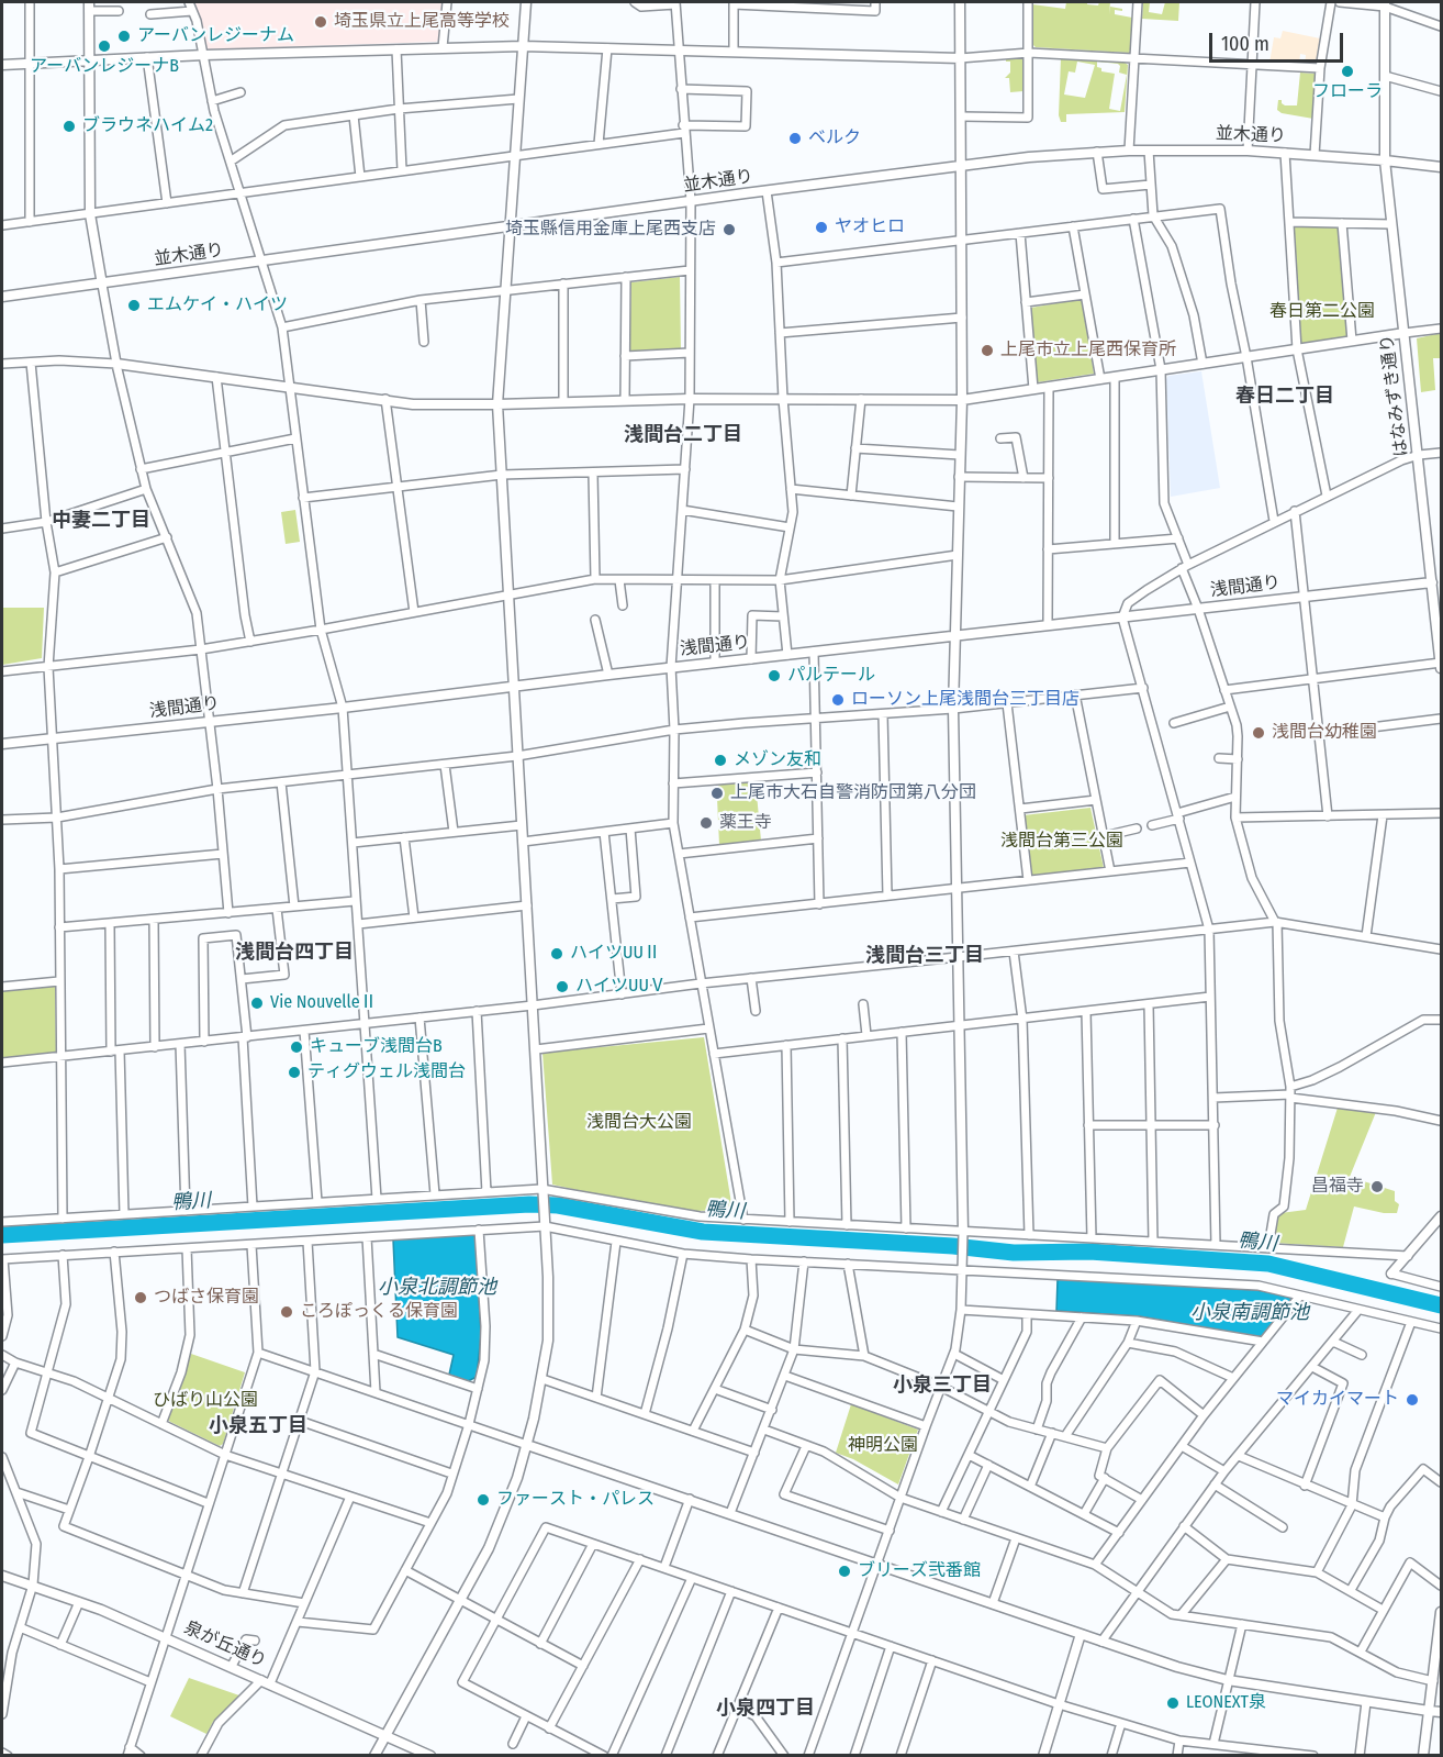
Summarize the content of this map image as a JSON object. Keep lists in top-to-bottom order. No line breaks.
{"streets":{"street":["並木通り","はなみずき通り","浅間通り","泉が丘通り"]},"crossings":[["並木通り","はなみずき通り"],["はなみずき通り","浅間通り"]],"districts":["春日二丁目","浅間台二丁目","中妻二丁目","浅間台四丁目","浅間台三丁目","小泉三丁目","小泉五丁目","小泉四丁目"],"water":["鴨川","小泉北調節池","小泉南調節池"],"parks":["春日第二公園","浅間台第三公園","浅間台大公園","ひばり山公園","神明公園"],"places":["埼玉県立上尾高等学校","アーバンレジーナム","アーバンレジーナB","フローラ","ブラウネハイム2","ベルク","ヤオヒロ","埼玉縣信用金庫上尾西支店","エムケイ・ハイツ","上尾市立上尾西保育所","パルテール","ローソン上尾浅間台三丁目店","浅間台幼稚園","メゾン友和","上尾市大石自警消防団第八分団","薬王寺","ハイツUUⅡ","ハイツUUⅤ","Vie NouvelleⅡ","キューブ浅間台B","ティグウェル浅間台","昌福寺","つばさ保育園","ころぽっくる保育園","マイカイマート","ファースト・パレス","ブリーズ弐番館","LEONEXT泉"],"scale_bar":"100 m"}
